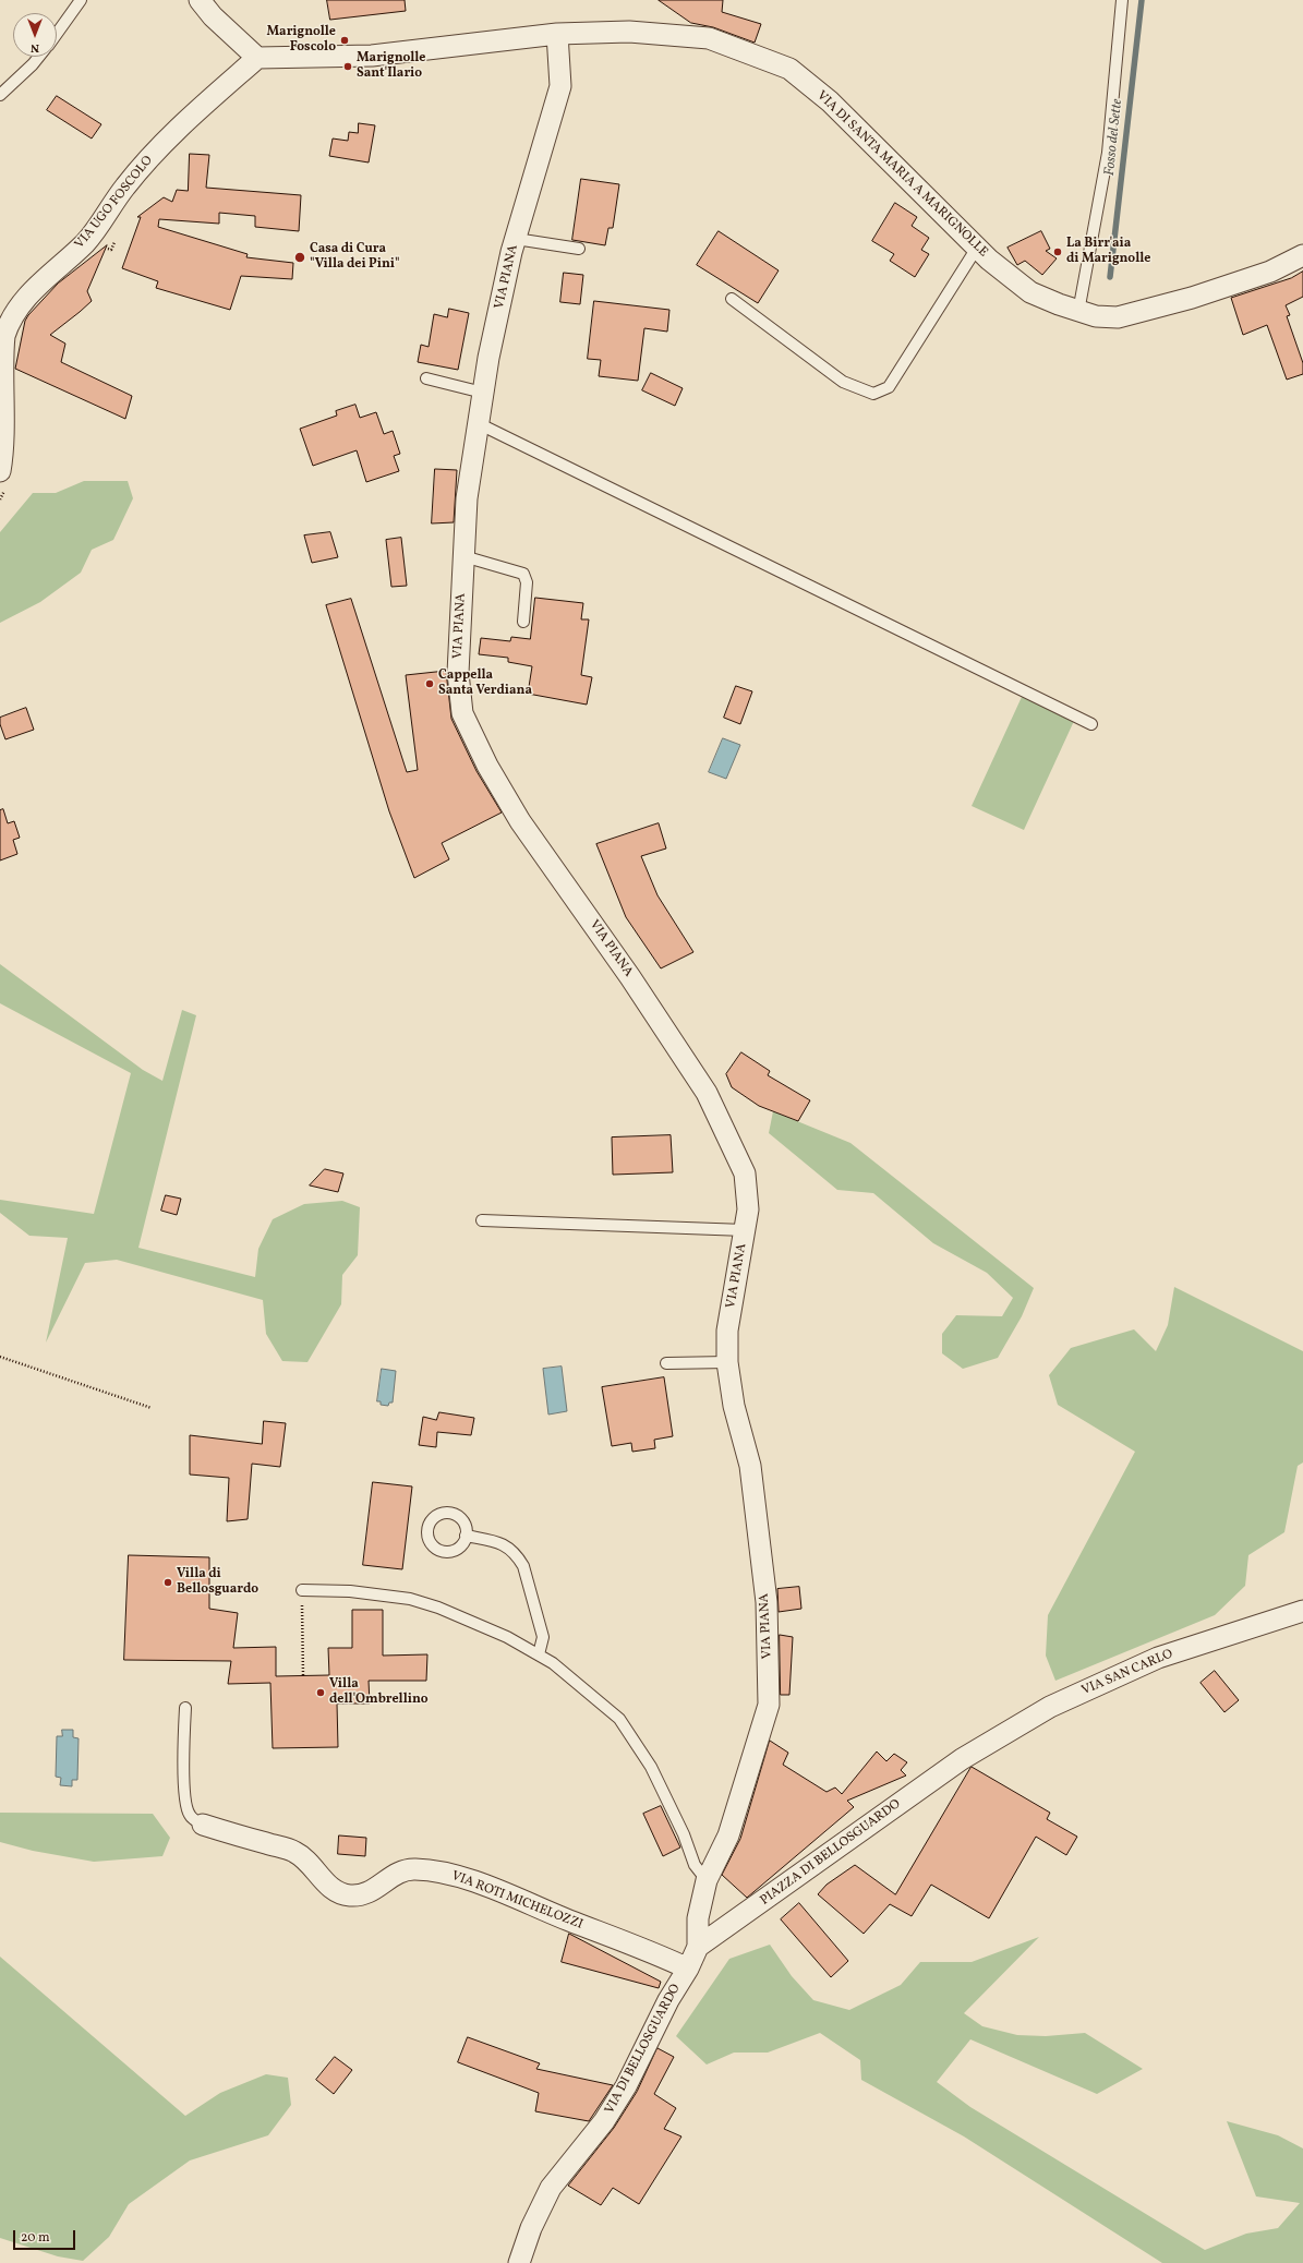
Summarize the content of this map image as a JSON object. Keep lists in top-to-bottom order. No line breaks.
{"streets":{"street":["VIA DI SANTA MARIA A MARIGNOLLE","VIA UGO FOSCOLO","VIA PIANA","VIA SAN CARLO","PIAZZA DI BELLOSGUARDO","VIA ROTI MICHELOZZI","VIA DI BELLOSGUARDO"]},"crossings":[["VIA DI SANTA MARIA A MARIGNOLLE","VIA UGO FOSCOLO"],["VIA DI SANTA MARIA A MARIGNOLLE","VIA PIANA"],["VIA SAN CARLO","PIAZZA DI BELLOSGUARDO"],["VIA ROTI MICHELOZZI","VIA DI BELLOSGUARDO"]],"water":["Fosso del Sette"],"places":["Marignolle Foscolo","Marignolle Sant'Ilario","La Birr'aia di Marignolle","Casa di Cura \"Villa dei Pini\"","Cappella Santa Verdiana","Villa di Bellosguardo","Villa dell'Ombrellino"],"scale_bar":"20 m","north":"bottom"}
